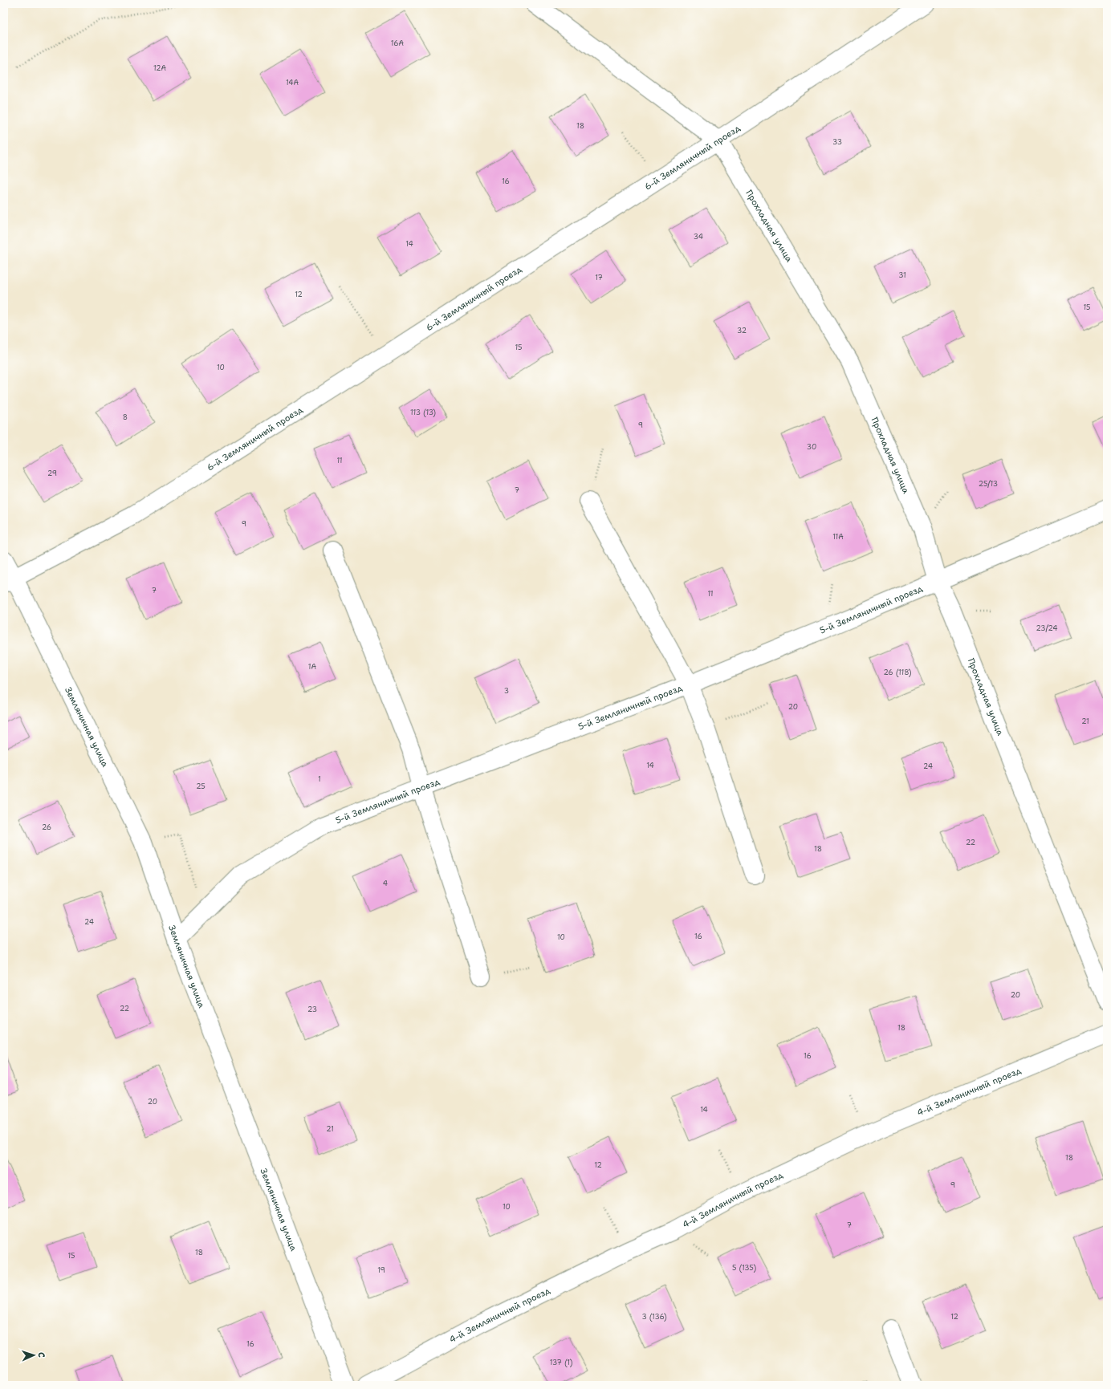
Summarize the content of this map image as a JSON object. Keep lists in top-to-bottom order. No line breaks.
{"streets":{"street":["6-й Земляничный проезд","Прохладная улица","5-й Земляничный проезд","Земляничная улица","4-й Земляничный проезд"]},"crossings":[["6-й Земляничный проезд","Прохладная улица"],["6-й Земляничный проезд","Земляничная улица"],["Прохладная улица","5-й Земляничный проезд"],["5-й Земляничный проезд","Земляничная улица"]],"house_numbers":["16А","12А","14А","18","33","16","34","14","31","17","12","15","32","15","10","113 (13)","8","9","30","11","29","25/13","7","9","11А","7","11","23/24","1А","26 (118)","3","20","21","14","24","1","25","26","22","18","4","24","16","10","20","22","23","18","16","20","14","21","18","12","9","10","7","18","15","5 (135)","19","3 (136)","12","16","137 (1)"],"north":"right"}
